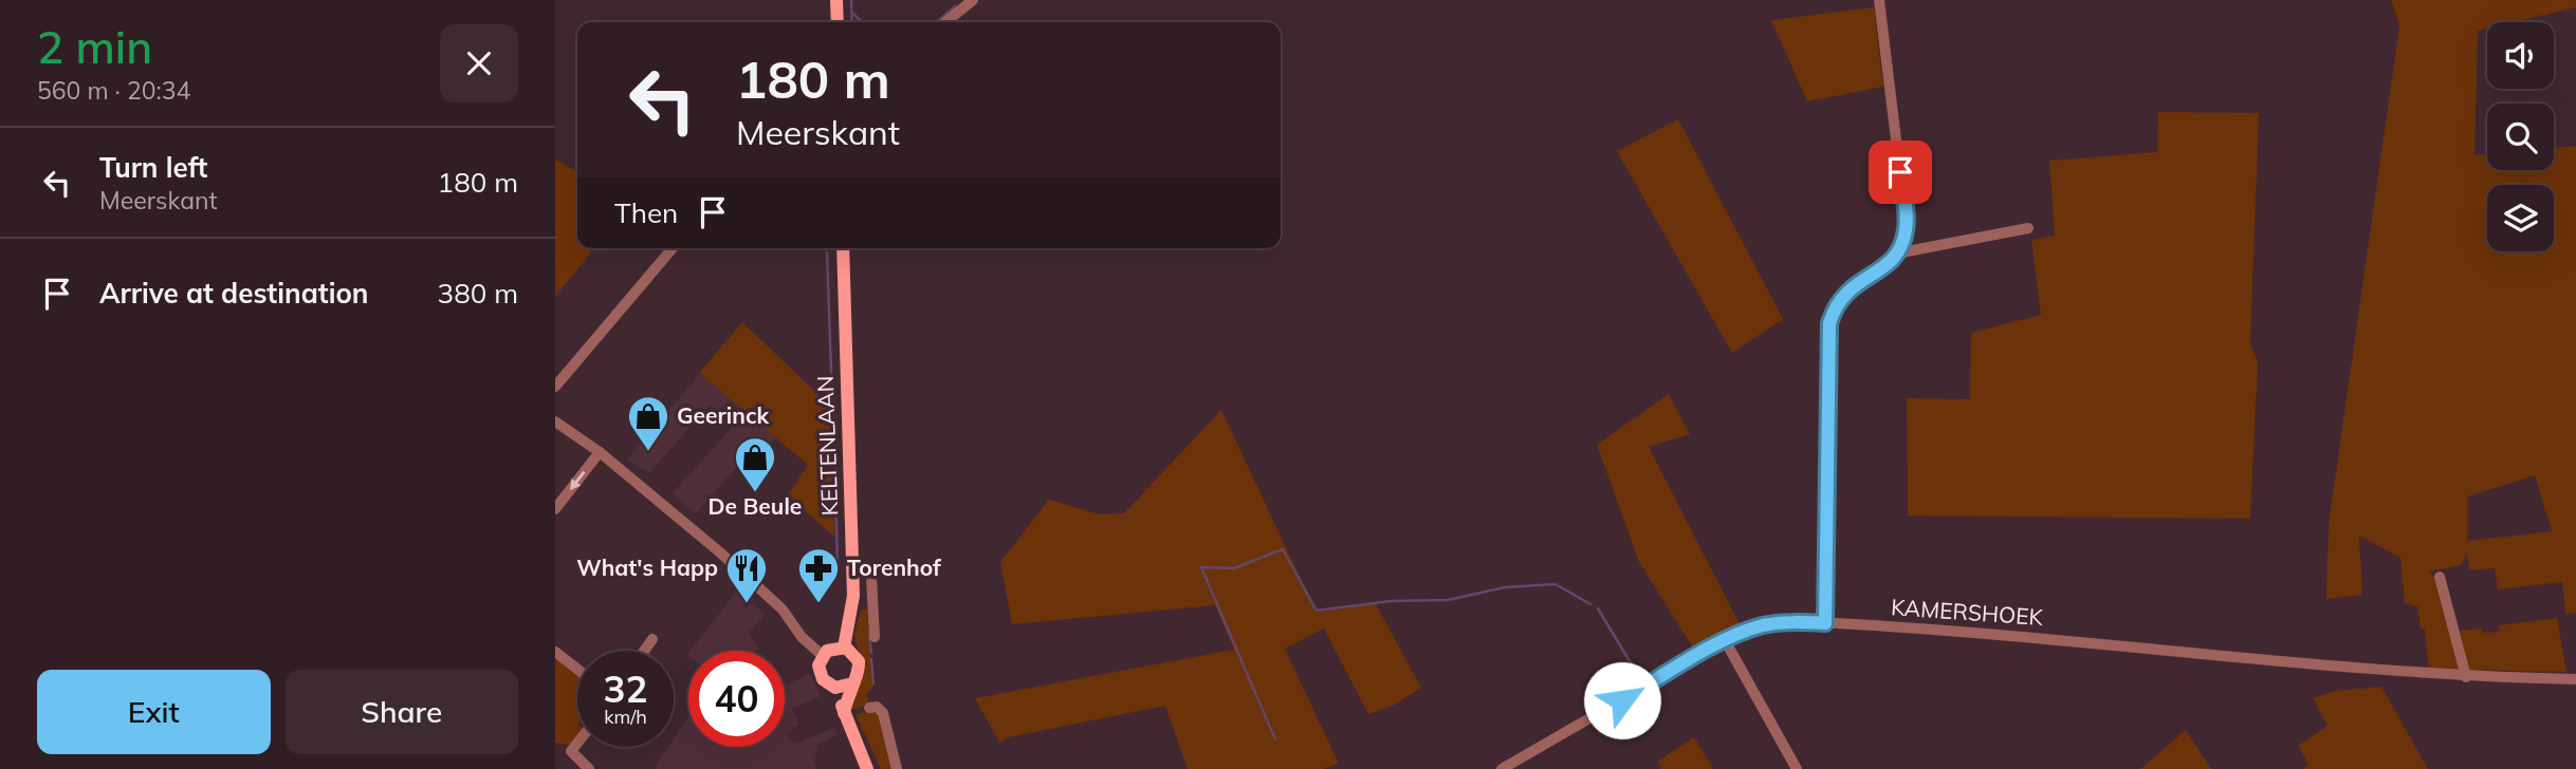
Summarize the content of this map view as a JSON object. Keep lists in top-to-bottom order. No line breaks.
{"streets":{"main road":["KELTENLAAN"],"street":["KAMERSHOEK"]},"places":{"shop":["Geerinck","De Beule"],"restaurant":["What's Happ"],"pharmacy":["Torenhof"]},"page":{"heading":["2 min","560 m · 20:34"],"turn":["180 m","Meerskant"],"list":[{"name":"Turn left","note":"Meerskant","value":"180 m"},{"name":"Arrive at destination","value":"380 m"}],"then":"Then","speed":"32 km/h","limit":"40","buttons":["Exit","Share"]}}
